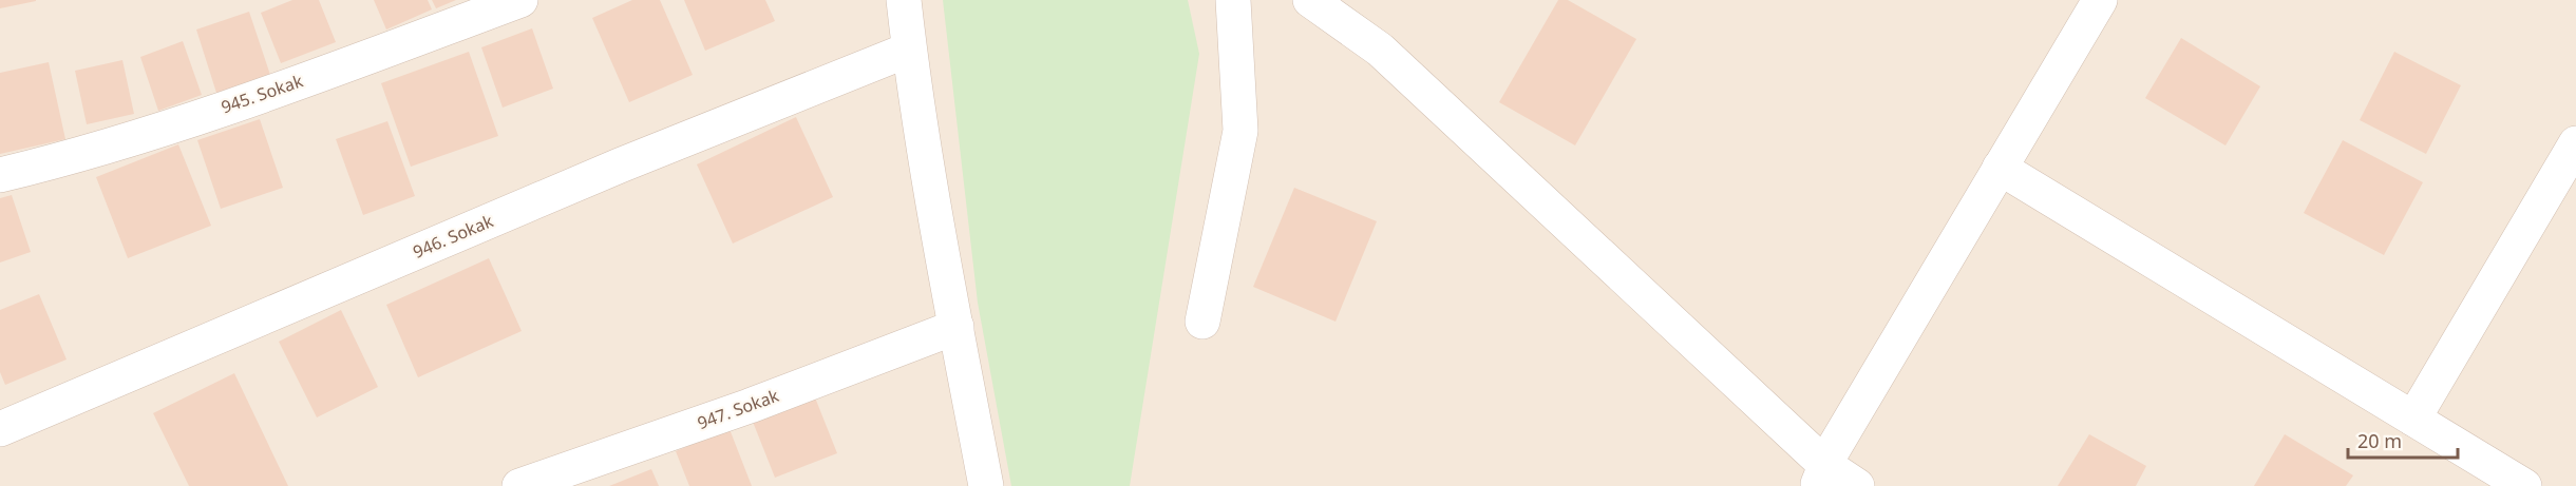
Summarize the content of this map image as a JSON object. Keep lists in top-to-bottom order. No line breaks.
{"streets":{"street":["945. Sokak","946. Sokak","947. Sokak"]},"scale_bar":"20 m"}
